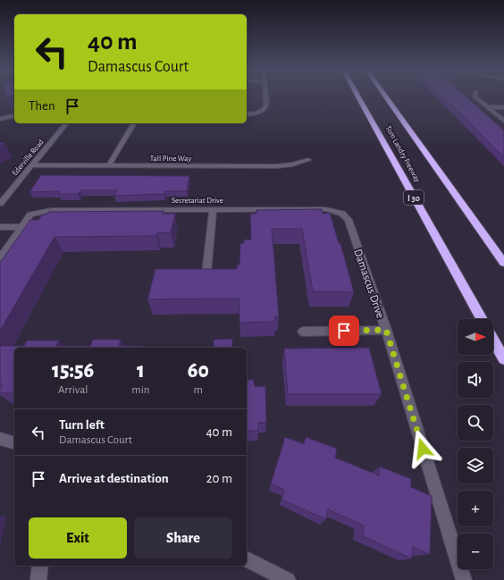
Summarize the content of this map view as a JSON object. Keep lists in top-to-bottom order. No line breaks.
{"streets":{"highway":["Tom Landry Freeway","I 30"],"street":["Ederville Road","Tall Pine Way","Secretariat Drive","Damascus Drive"]},"crossings":[["Ederville Road","Tall Pine Way"],["Secretariat Drive","Damascus Drive"]],"north":"right","page":{"turn":["40 m","Damascus Court"],"then":"Then","map_buttons":["+","−"],"eta":["15:56","Arrival","1","min","60","m"],"list":[{"name":"Turn left","note":"Damascus Court","value":"40 m"},{"name":"Arrive at destination","value":"20 m"}],"buttons":["Exit","Share"]}}
